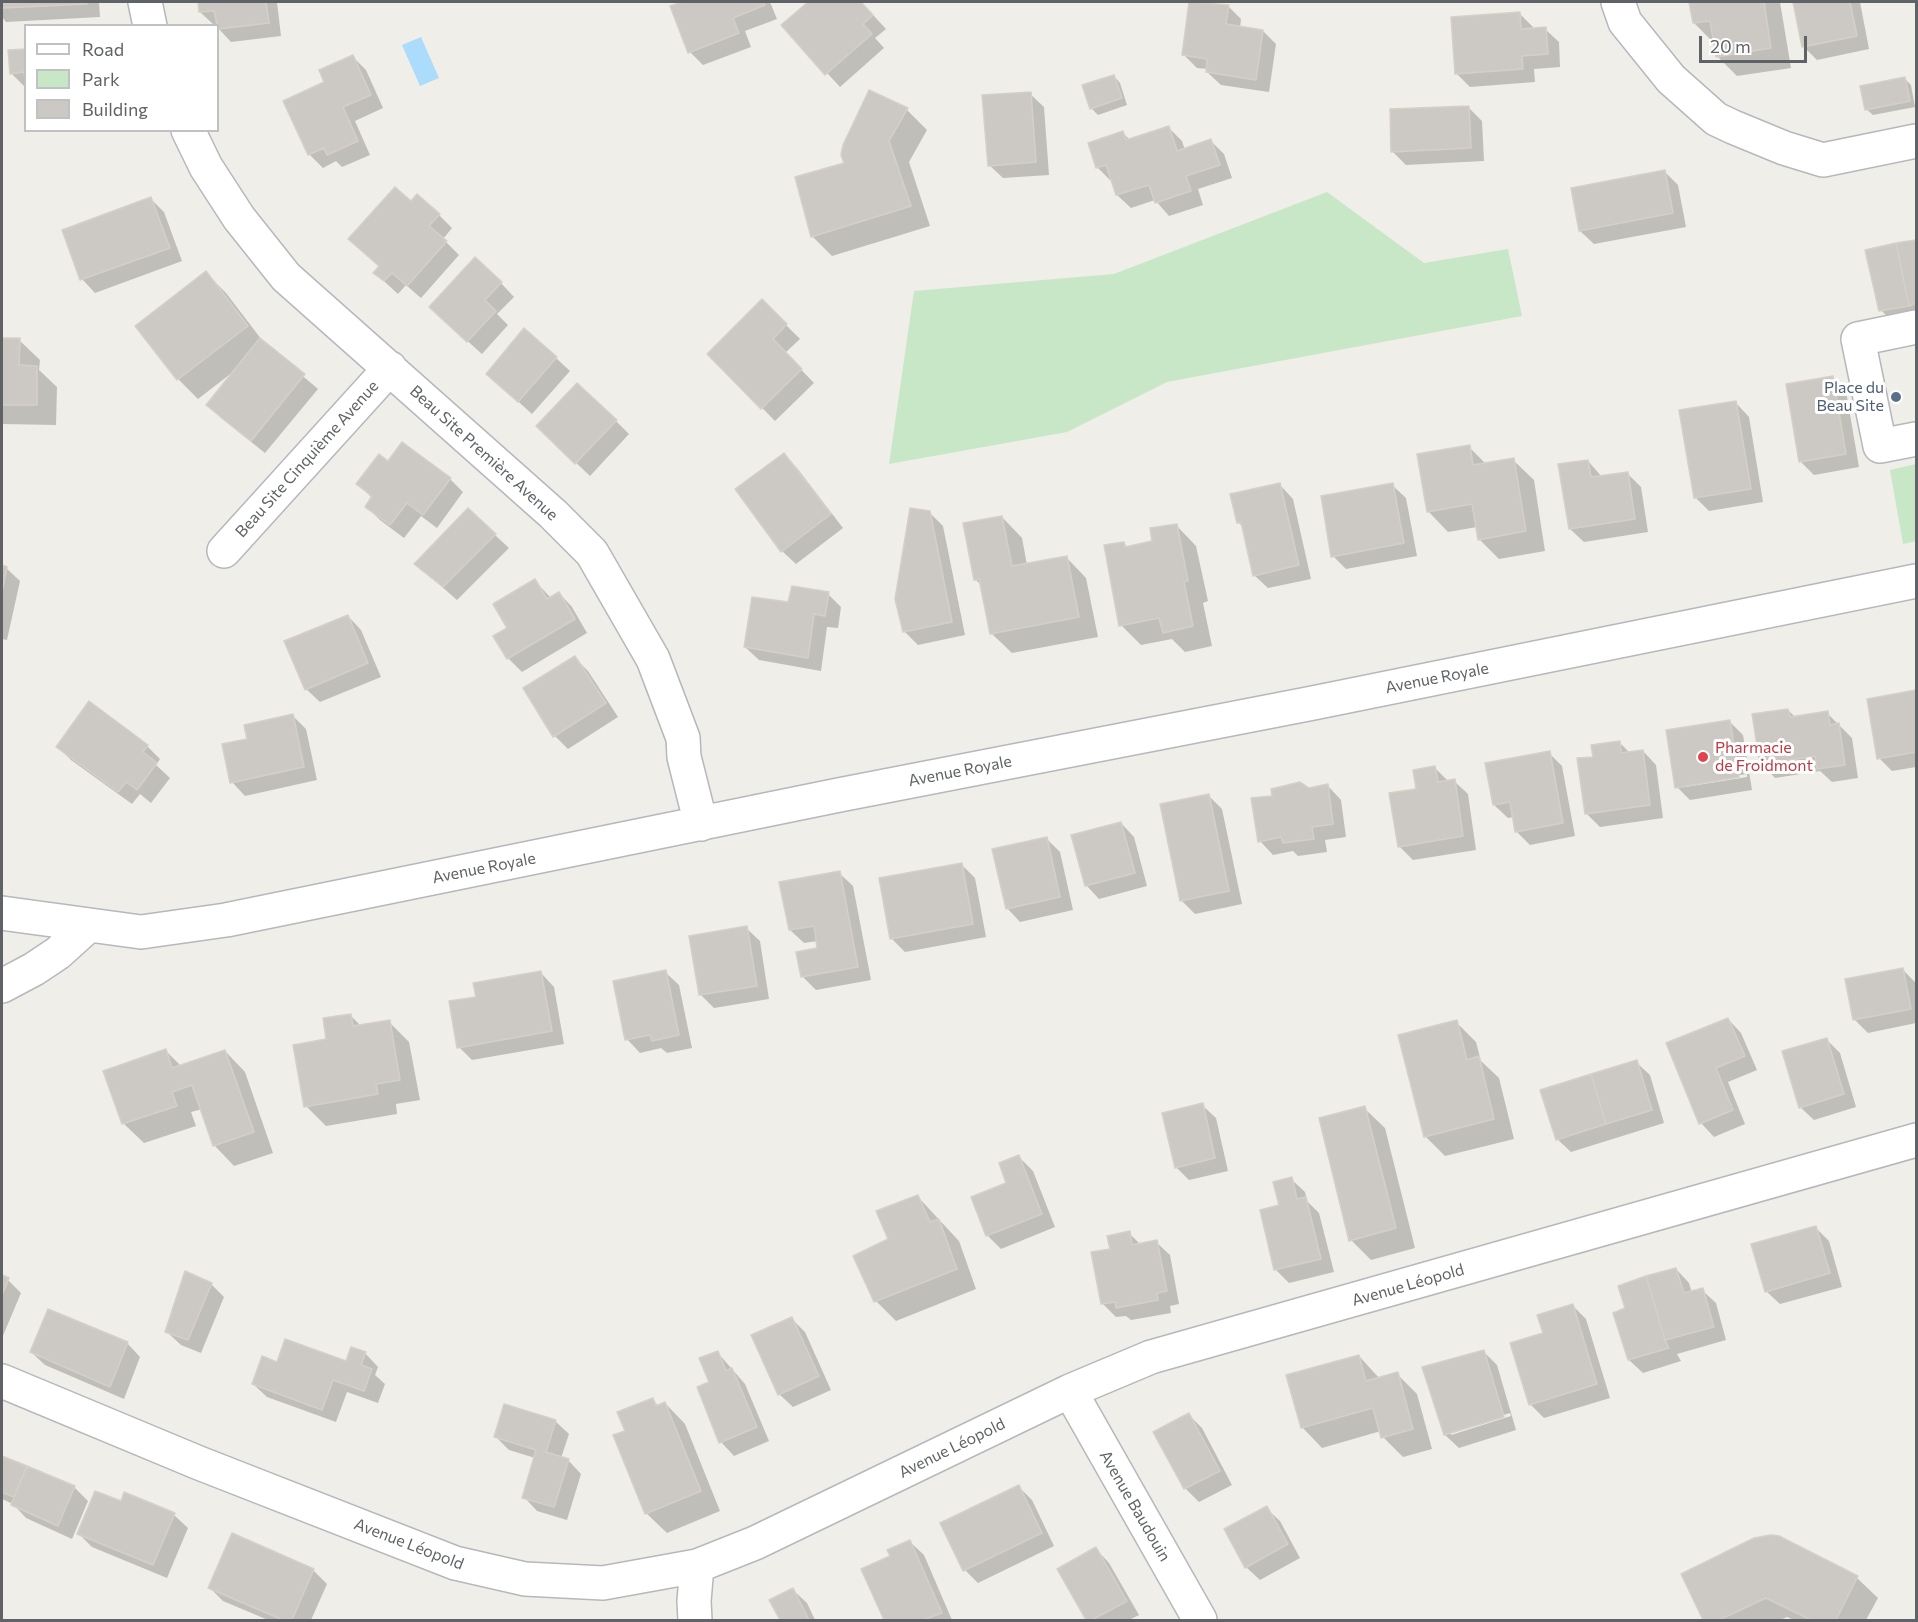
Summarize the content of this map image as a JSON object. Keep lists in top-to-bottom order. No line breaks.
{"streets":{"street":["Beau Site Première Avenue","Beau Site Cinquième Avenue","Avenue Royale","Avenue Léopold","Avenue Baudouin"]},"crossings":[["Beau Site Première Avenue","Beau Site Cinquième Avenue"],["Beau Site Première Avenue","Avenue Royale"],["Avenue Léopold","Avenue Baudouin"]],"places":["Place du Beau Site","Pharmacie de Froidmont"],"legend":["Road","Park","Building"],"scale_bar":"20 m"}
